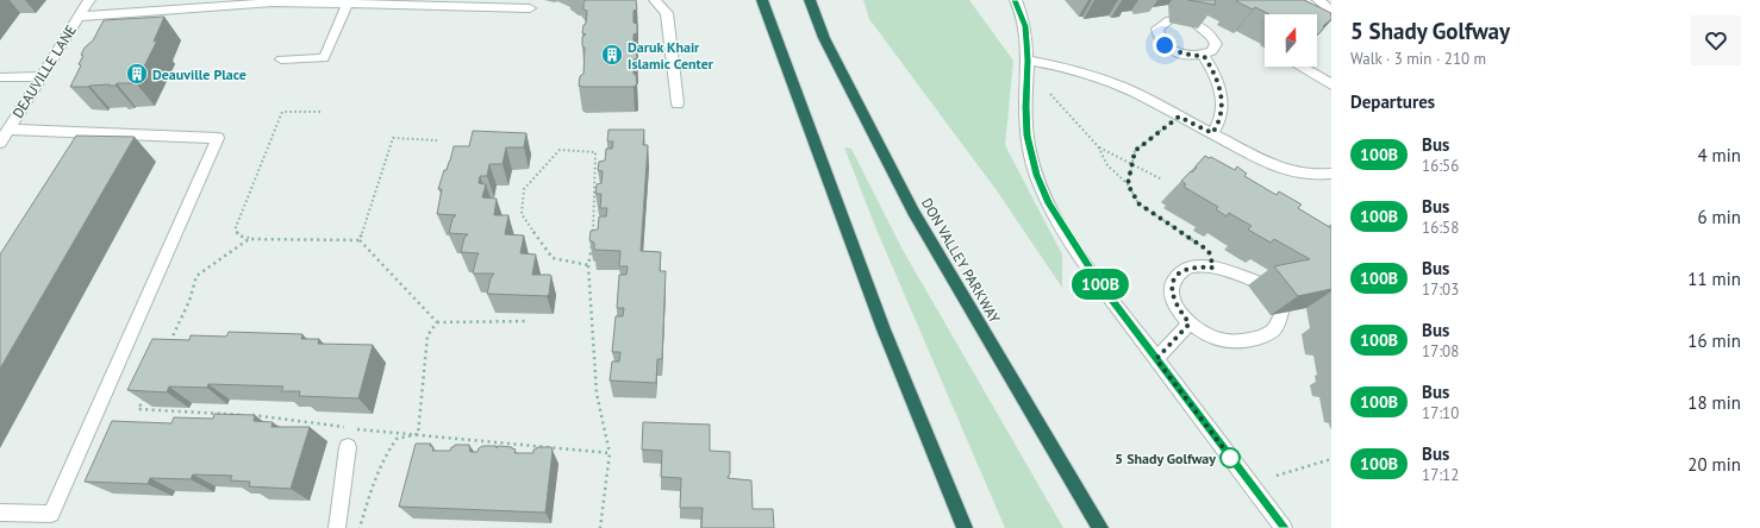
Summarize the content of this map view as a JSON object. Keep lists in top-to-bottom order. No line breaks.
{"streets":{"highway":["DON VALLEY PARKWAY"],"street":["DEAUVILLE LANE"]},"places":{"building":["Daruk Khair Islamic Center","Deauville Place"],"other":["5 Shady Golfway"]},"lines":["bus line 100B"],"north":"top","page":{"on_map":"100B","heading":[["5 Shady Golfway","Walk · 3 min · 210 m"],"Departures"],"list":[{"mark":"100B","name":"Bus","note":"16:56","value":"4 min"},{"mark":"100B","name":"Bus","note":"16:58","value":"6 min"},{"mark":"100B","name":"Bus","note":"17:03","value":"11 min"},{"mark":"100B","name":"Bus","note":"17:08","value":"16 min"},{"mark":"100B","name":"Bus","note":"17:10","value":"18 min"},{"mark":"100B","name":"Bus","note":"17:12","value":"20 min"}]}}
